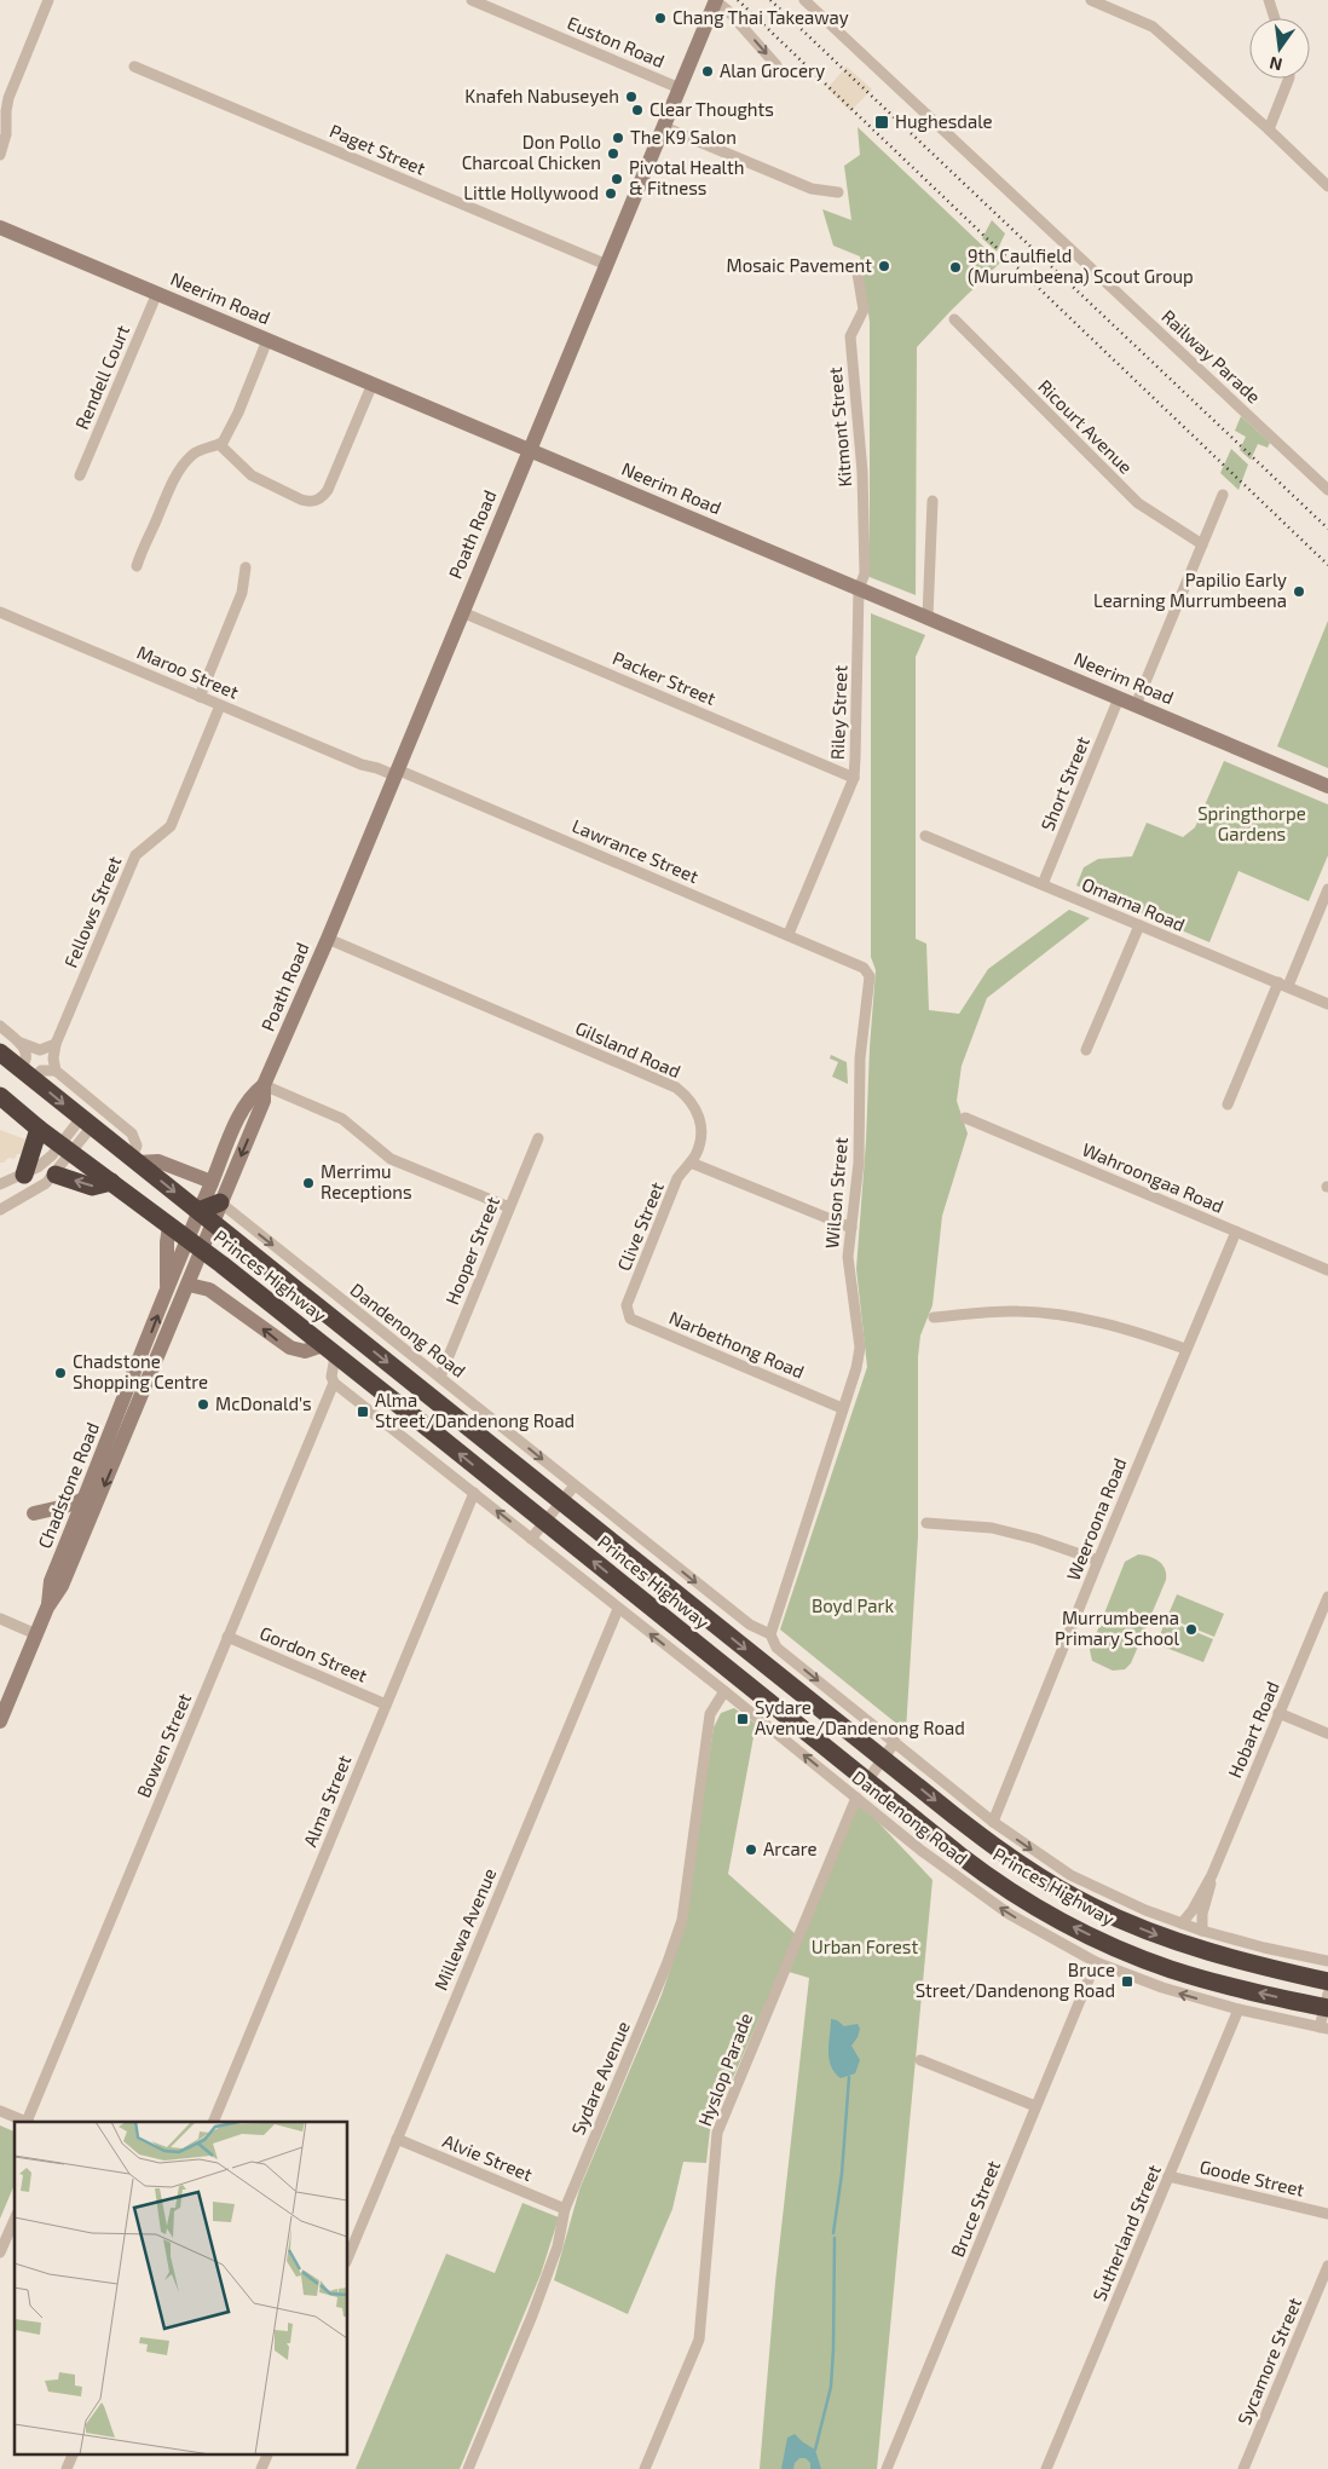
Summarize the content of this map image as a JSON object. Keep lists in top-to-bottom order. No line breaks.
{"streets":{"highway":["Princes Highway"],"street":["Euston Road","Paget Street","Neerim Road","Railway Parade","Rendell Court","Kitmont Street","Ricourt Avenue","Poath Road","Maroo Street","Packer Street","Riley Street","Short Street","Lawrance Street","Omama Road","Fellows Street","Gilsland Road","Wahroongaa Road","Wilson Street","Clive Street","Hooper Street","Dandenong Road","Narbethong Road","Chadstone Road","Weeroona Road","Gordon Street","Hobart Road","Bowen Street","Alma Street","Millewa Avenue","Hyslop Parade","Sydare Avenue","Alvie Street","Goode Street","Bruce Street","Sutherland Street","Sycamore Street"]},"crossings":[["Euston Road","Poath Road"],["Paget Street","Poath Road"],["Neerim Road","Rendell Court"],["Neerim Road","Kitmont Street"],["Neerim Road","Poath Road"],["Neerim Road","Riley Street"],["Neerim Road","Short Street"],["Kitmont Street","Riley Street"],["Poath Road","Maroo Street"],["Poath Road","Packer Street"],["Poath Road","Lawrance Street"],["Poath Road","Gilsland Road"],["Poath Road","Princes Highway"],["Poath Road","Dandenong Road"],["Poath Road","Chadstone Road"],["Maroo Street","Lawrance Street"],["Maroo Street","Fellows Street"],["Packer Street","Riley Street"],["Riley Street","Lawrance Street"],["Short Street","Omama Road"],["Lawrance Street","Wilson Street"],["Gilsland Road","Clive Street"],["Wahroongaa Road","Weeroona Road"],["Wilson Street","Dandenong Road"],["Wilson Street","Narbethong Road"],["Clive Street","Narbethong Road"],["Hooper Street","Dandenong Road"],["Princes Highway","Dandenong Road"],["Princes Highway","Chadstone Road"],["Dandenong Road","Weeroona Road"],["Dandenong Road","Hobart Road"],["Dandenong Road","Bowen Street"],["Dandenong Road","Alma Street"],["Dandenong Road","Millewa Avenue"],["Dandenong Road","Hyslop Parade"],["Dandenong Road","Sydare Avenue"],["Dandenong Road","Bruce Street"],["Dandenong Road","Sutherland Street"],["Gordon Street","Bowen Street"],["Gordon Street","Alma Street"],["Millewa Avenue","Alvie Street"],["Sydare Avenue","Alvie Street"],["Goode Street","Sutherland Street"]],"parks":["Springthorpe Gardens","Boyd Park","Urban Forest"],"places":{"other":["Chang Thai Takeaway","Alan Grocery","Knafeh Nabuseyeh","Clear Thoughts","The K9 Salon","Don Pollo Charcoal Chicken","Pivotal Health & Fitness","Little Hollywood","Mosaic Pavement","9th Caulfield (Murumbeena) Scout Group","Papilio Early Learning Murrumbeena","Merrimu Receptions","Chadstone Shopping Centre","McDonald's","Murrumbeena Primary School","Arcare"],"transit":["Hughesdale","Alma Street/Dandenong Road","Sydare Avenue/Dandenong Road","Bruce Street/Dandenong Road"]},"north":"bottom"}
